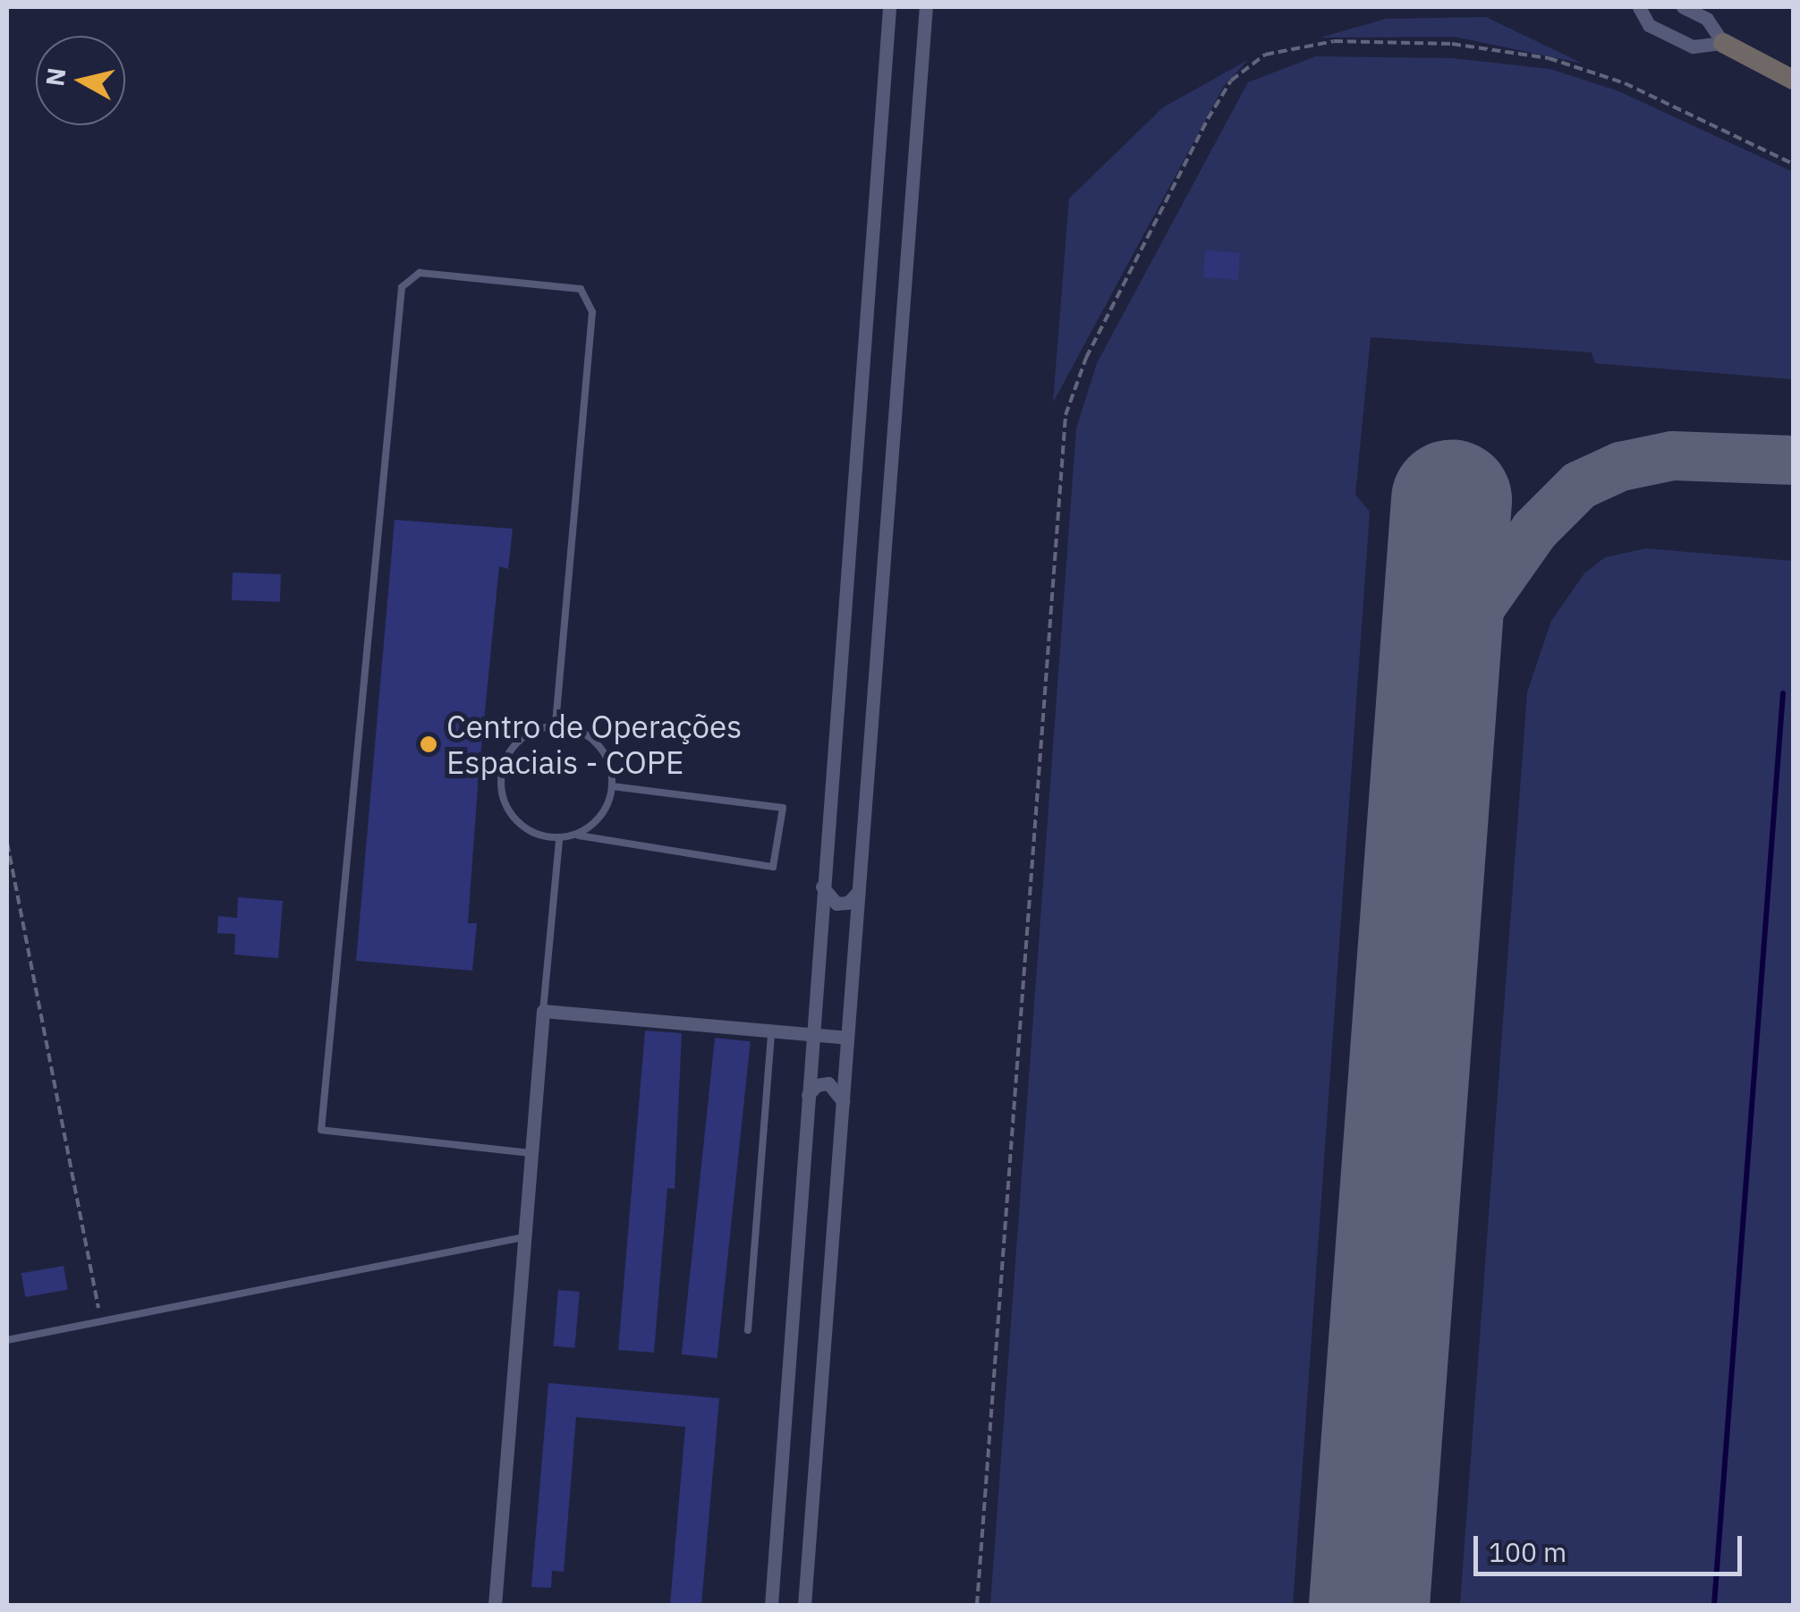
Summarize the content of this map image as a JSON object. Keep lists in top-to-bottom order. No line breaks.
{"places":["Centro de Operações Espaciais - COPE"],"scale_bar":"100 m","north":"left"}
